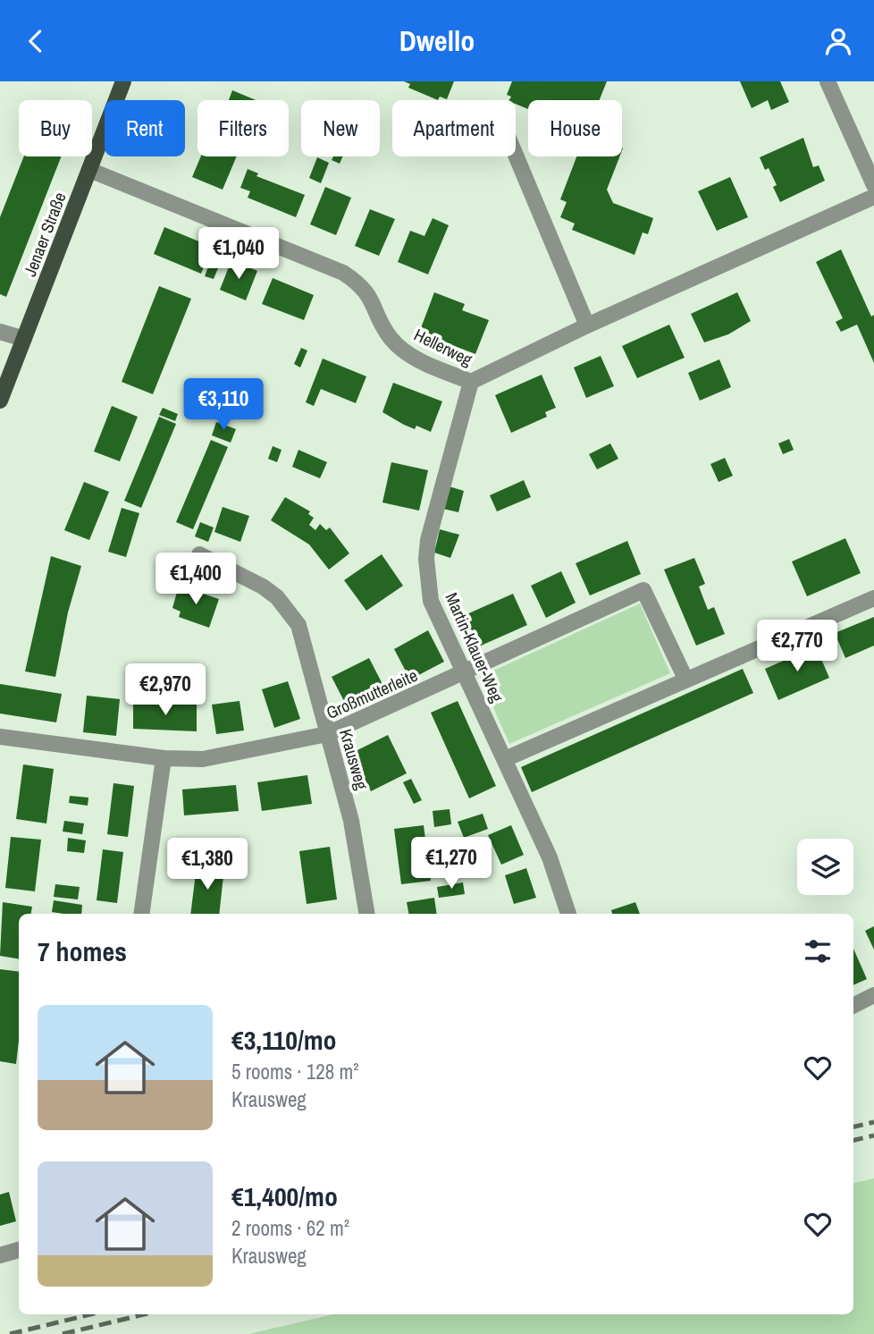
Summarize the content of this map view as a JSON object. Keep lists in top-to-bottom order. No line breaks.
{"streets":{"main road":["Jenaer Straße"],"street":["Hellerweg","Martin-Klauer-Weg","Großmutterleite","Krausweg"]},"crossings":[["Jenaer Straße","Hellerweg"],["Hellerweg","Martin-Klauer-Weg"],["Martin-Klauer-Weg","Großmutterleite"],["Großmutterleite","Krausweg"]],"page":{"header":"Dwello","chip":["Buy","Rent","Filters","New","Apartment","House"],"price":["€1,040","€3,110","€1,400","€2,770","€2,970","€1,270","€1,380"],"heading":"7 homes","list":[{"name":"€3,110/mo","note":"5 rooms · 128 m² · Krausweg"},{"name":"€1,400/mo","note":"2 rooms · 62 m² · Krausweg"}]}}
